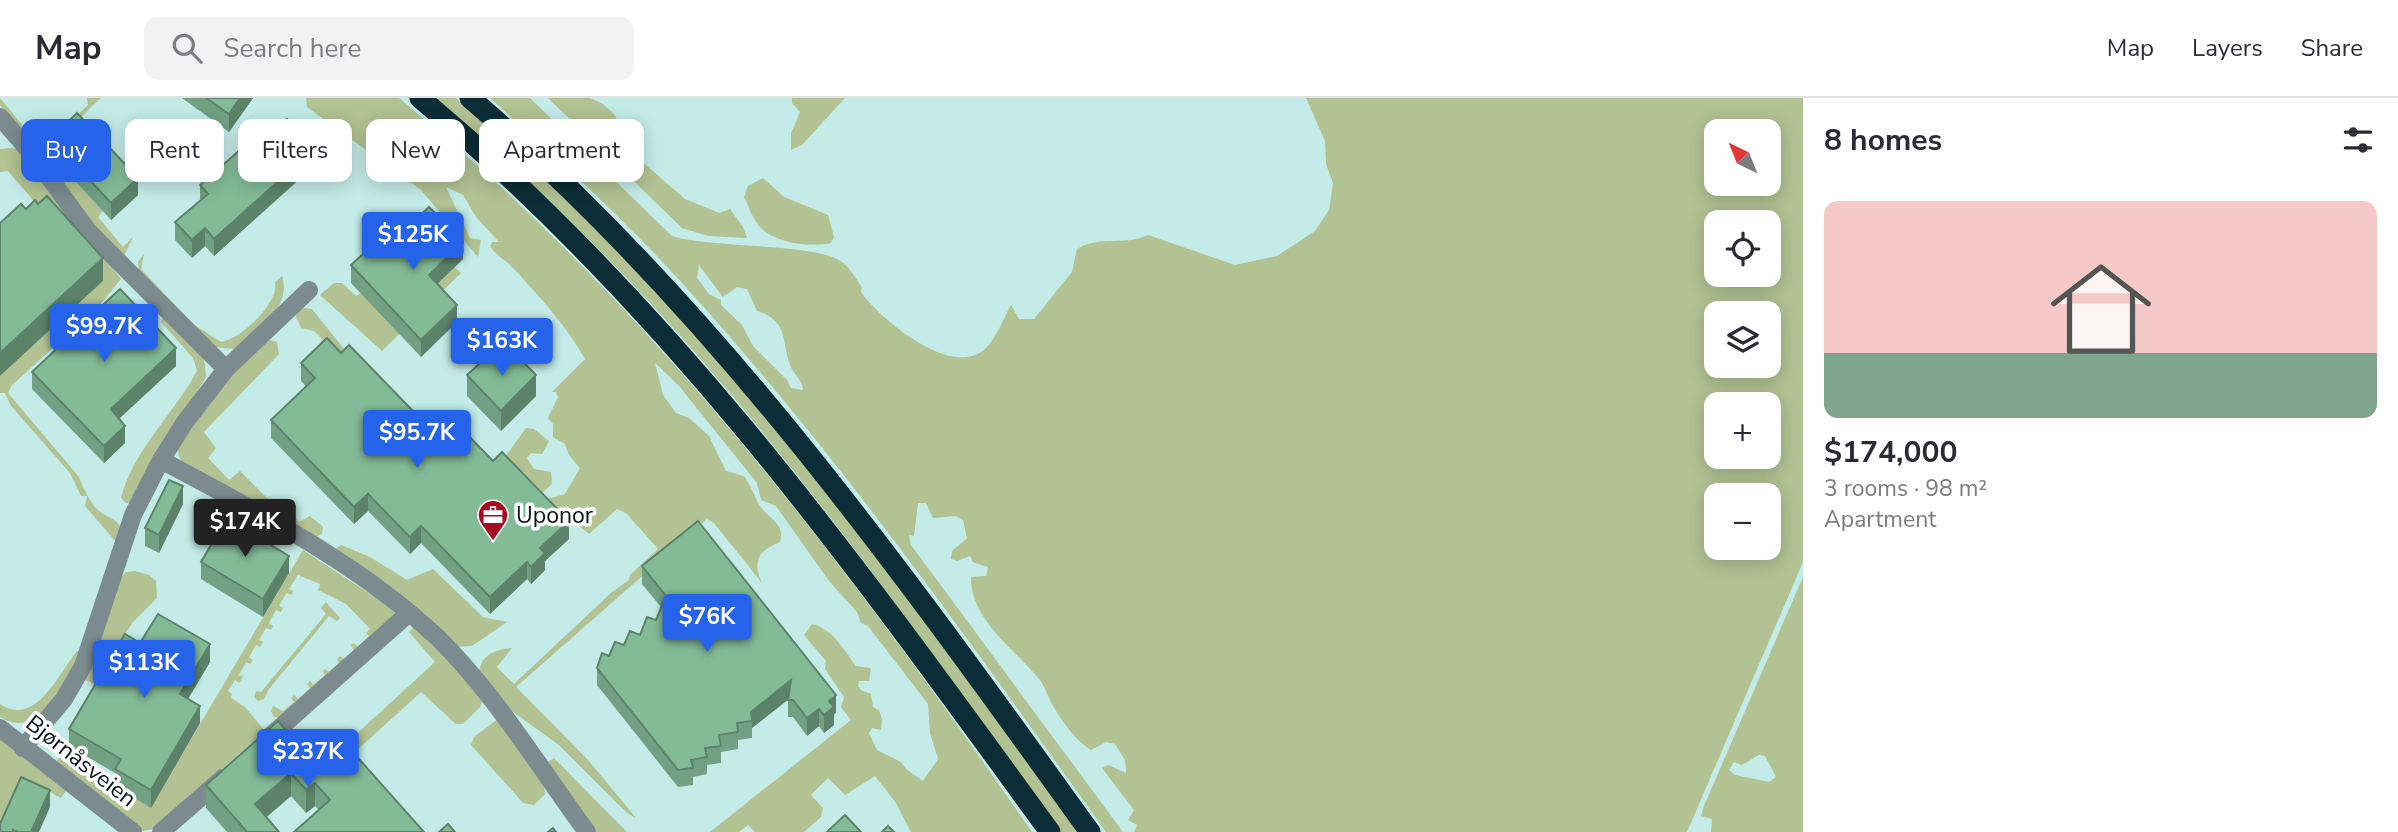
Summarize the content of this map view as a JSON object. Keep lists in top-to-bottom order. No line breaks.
{"streets":{"street":["Bjørnåsveien"]},"places":{"office":["Uponor"]},"north":"top left","page":{"header":"Map","search":"Search here","nav":["Map","Layers","Share"],"heading":"8 homes","map_buttons":["+","−"],"chip":["Buy","Rent","Filters","New","Apartment"],"list":[{"name":"$174,000","note":"3 rooms · 98 m² · Apartment"}],"price":["$125K","$99.7K","$163K","$95.7K","$174K","$76K","$113K","$237K"]}}
